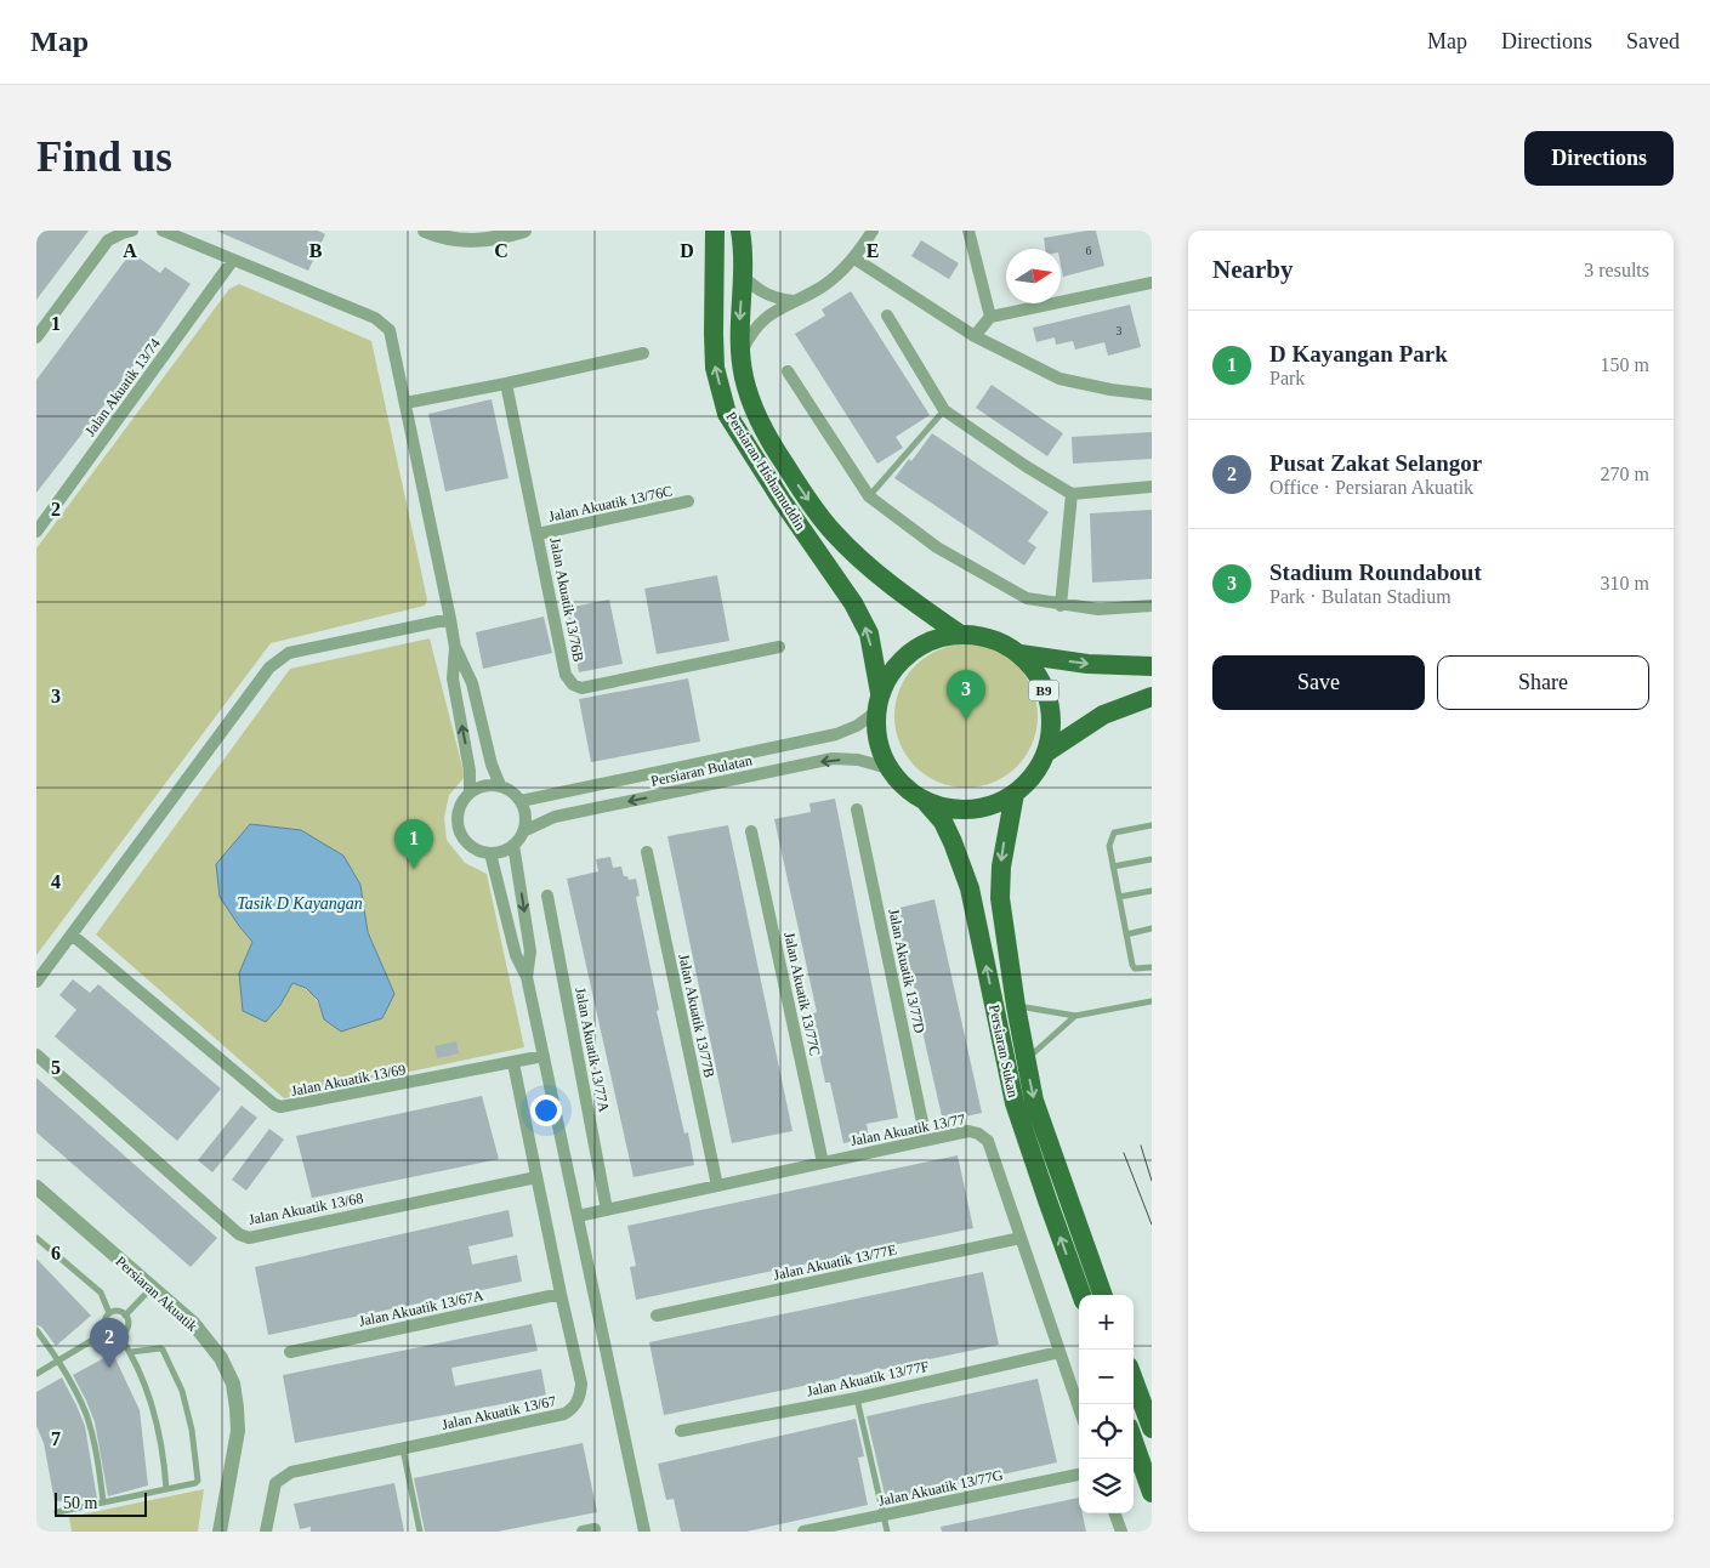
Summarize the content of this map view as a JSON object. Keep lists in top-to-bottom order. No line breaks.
{"streets":{"main road":["Persiaran Hishamuddin","B9","Persiaran Sukan"],"street":["Jalan Akuatik 13/74","Jalan Akuatik 13/76C","Jalan Akuatik 13/76B","Persiaran Bulatan","Jalan Akuatik 13/77D","Jalan Akuatik 13/77C","Jalan Akuatik 13/77B","Jalan Akuatik 13/77A","Jalan Akuatik 13/69","Jalan Akuatik 13/77","Jalan Akuatik 13/68","Jalan Akuatik 13/77E","Persiaran Akuatik","Jalan Akuatik 13/67A","Jalan Akuatik 13/77F","Jalan Akuatik 13/67","Jalan Akuatik 13/77G"]},"crossings":[["Persiaran Hishamuddin","B9"],["Persiaran Hishamuddin","Persiaran Bulatan"],["Persiaran Hishamuddin","Persiaran Sukan"],["Jalan Akuatik 13/76C","Jalan Akuatik 13/76B"],["B9","Persiaran Bulatan"],["B9","Persiaran Sukan"],["Persiaran Bulatan","Persiaran Sukan"],["Jalan Akuatik 13/77D","Jalan Akuatik 13/77"],["Jalan Akuatik 13/77C","Jalan Akuatik 13/77"],["Jalan Akuatik 13/77B","Jalan Akuatik 13/77"],["Jalan Akuatik 13/77A","Jalan Akuatik 13/77"],["Jalan Akuatik 13/69","Jalan Akuatik 13/67"],["Jalan Akuatik 13/77","Jalan Akuatik 13/77E"],["Jalan Akuatik 13/77","Jalan Akuatik 13/77F"],["Jalan Akuatik 13/68","Jalan Akuatik 13/67"],["Jalan Akuatik 13/67A","Jalan Akuatik 13/67"]],"water":["Tasik D Kayangan"],"house_numbers":["6","3"],"scale_bar":"50 m","north":"right","page":{"header":"Map","nav":["Map","Directions","Saved"],"buttons":["Directions",["Save","Share"]],"title":"Find us","heading":["Nearby","3 results"],"list":[{"mark":"1","name":"D Kayangan Park","note":"Park","value":"150 m"},{"mark":"2","name":"Pusat Zakat Selangor","note":"Office · Persiaran Akuatik","value":"270 m"},{"mark":"3","name":"Stadium Roundabout","note":"Park · Bulatan Stadium","value":"310 m"}],"pins":["3","1","2"],"map_buttons":["+","−"],"scale":"50 m"},"grid":{"columns":["A","B","C","D","E"],"rows":["1","2","3","4","5","6","7"]}}
